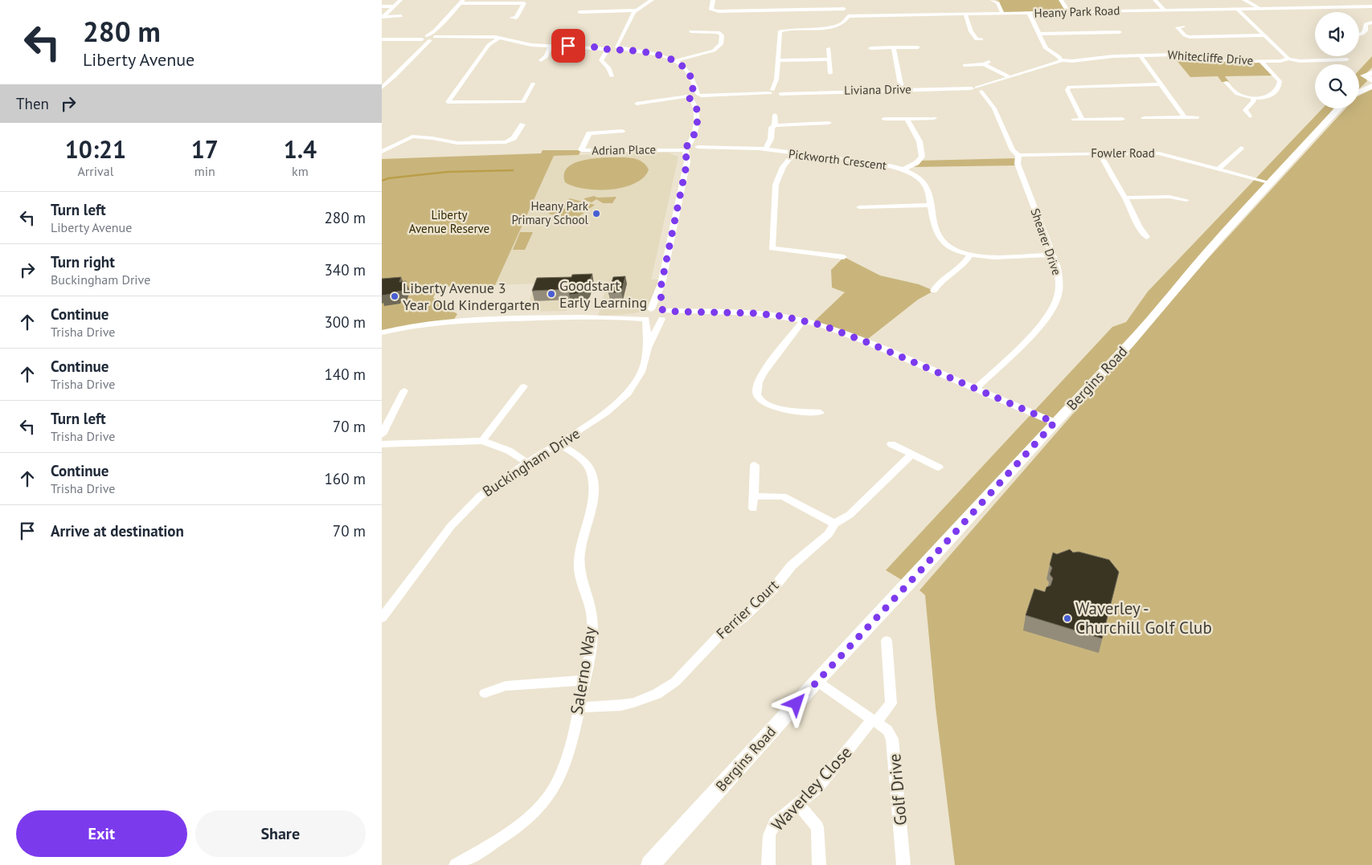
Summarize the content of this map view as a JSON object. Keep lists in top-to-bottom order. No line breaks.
{"streets":{"main road":["Bergins Road"],"street":["Heany Park Road","Whitecliffe Drive","Liviana Drive","Adrian Place","Fowler Road","Pickworth Crescent","Shearer Drive","Buckingham Drive","Ferrier Court","Salerno Way","Waverley Close","Golf Drive"]},"crossings":[["Heany Park Road","Whitecliffe Drive"],["Liviana Drive","Shearer Drive"],["Adrian Place","Pickworth Crescent"],["Adrian Place","Buckingham Drive"],["Fowler Road","Shearer Drive"],["Fowler Road","Bergins Road"],["Pickworth Crescent","Shearer Drive"],["Pickworth Crescent","Buckingham Drive"],["Buckingham Drive","Salerno Way"],["Ferrier Court","Salerno Way"],["Waverley Close","Golf Drive"]],"parks":["Liberty Avenue Reserve"],"places":["Heany Park Primary School","Goodstart Early Learning","Liberty Avenue 3 Year Old Kindergarten","Waverley - Churchill Golf Club"],"page":{"turn":["280 m","Liberty Avenue"],"then":"Then","eta":["10:21","Arrival","17","min","1.4","km"],"list":[{"name":"Turn left","note":"Liberty Avenue","value":"280 m"},{"name":"Turn right","note":"Buckingham Drive","value":"340 m"},{"name":"Continue","note":"Trisha Drive","value":"300 m"},{"name":"Continue","note":"Trisha Drive","value":"140 m"},{"name":"Turn left","note":"Trisha Drive","value":"70 m"},{"name":"Continue","note":"Trisha Drive","value":"160 m"},{"name":"Arrive at destination","value":"70 m"}],"buttons":["Exit","Share"]}}
